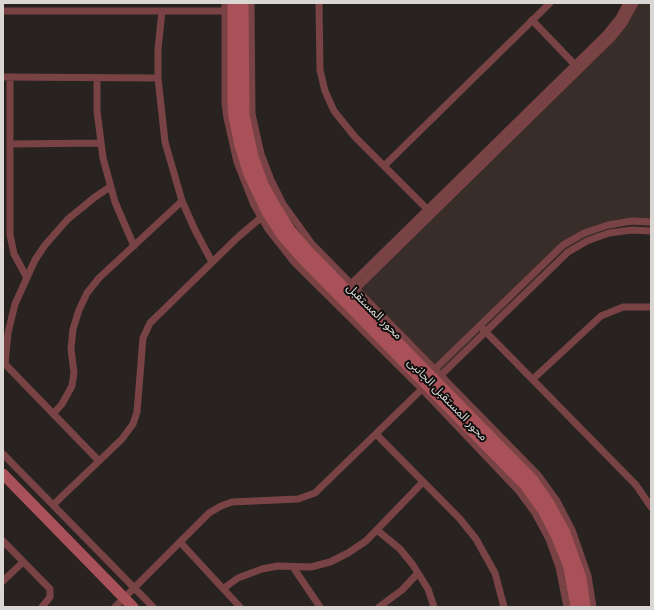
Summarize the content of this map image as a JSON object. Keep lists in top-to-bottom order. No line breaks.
{"streets":{"street":["محور المستقبل","محور المستقبل الجانبى"]},"crossings":[["محور المستقبل","محور المستقبل الجانبى"]]}
